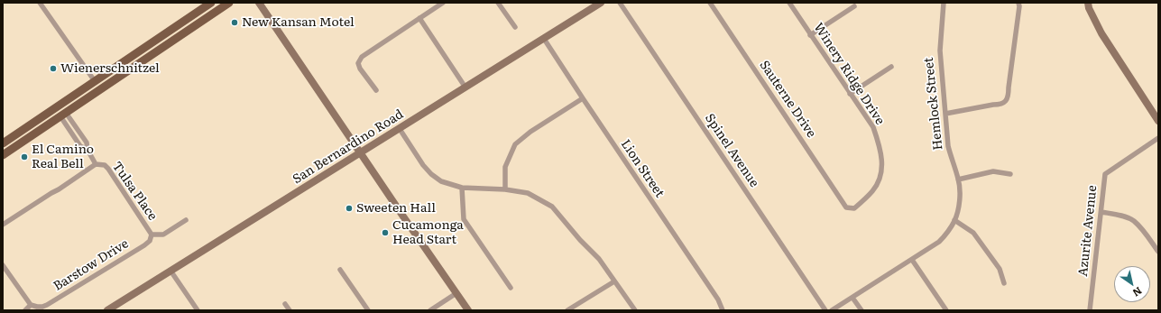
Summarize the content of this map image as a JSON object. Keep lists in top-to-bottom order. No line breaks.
{"streets":{"street":["Winery Ridge Drive","Sauterne Drive","Hemlock Street","San Bernardino Road","Spinel Avenue","Lion Street","Tulsa Place","Azurite Avenue","Barstow Drive"]},"crossings":[["Winery Ridge Drive","Sauterne Drive"],["San Bernardino Road","Lion Street"],["Tulsa Place","Barstow Drive"]],"places":["New Kansan Motel","Wienerschnitzel","El Camino Real Bell","Sweeten Hall","Cucamonga Head Start"],"north":"bottom right"}
